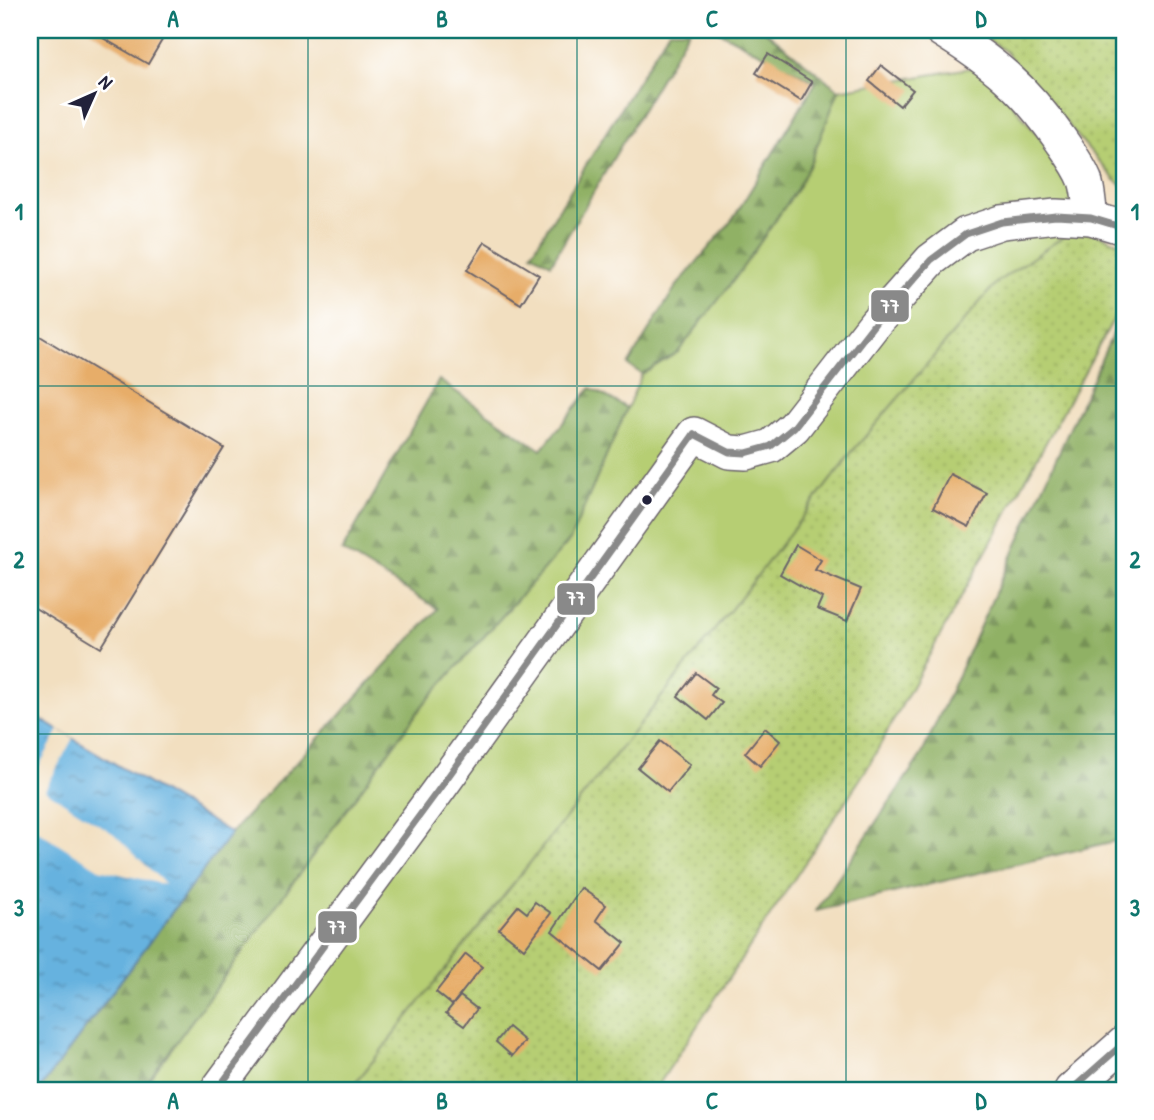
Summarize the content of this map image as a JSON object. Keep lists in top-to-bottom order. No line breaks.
{"lines":["transit line 77"],"north":"top right","grid":{"columns":["A","B","C","D"],"rows":["1","2","3"]}}
